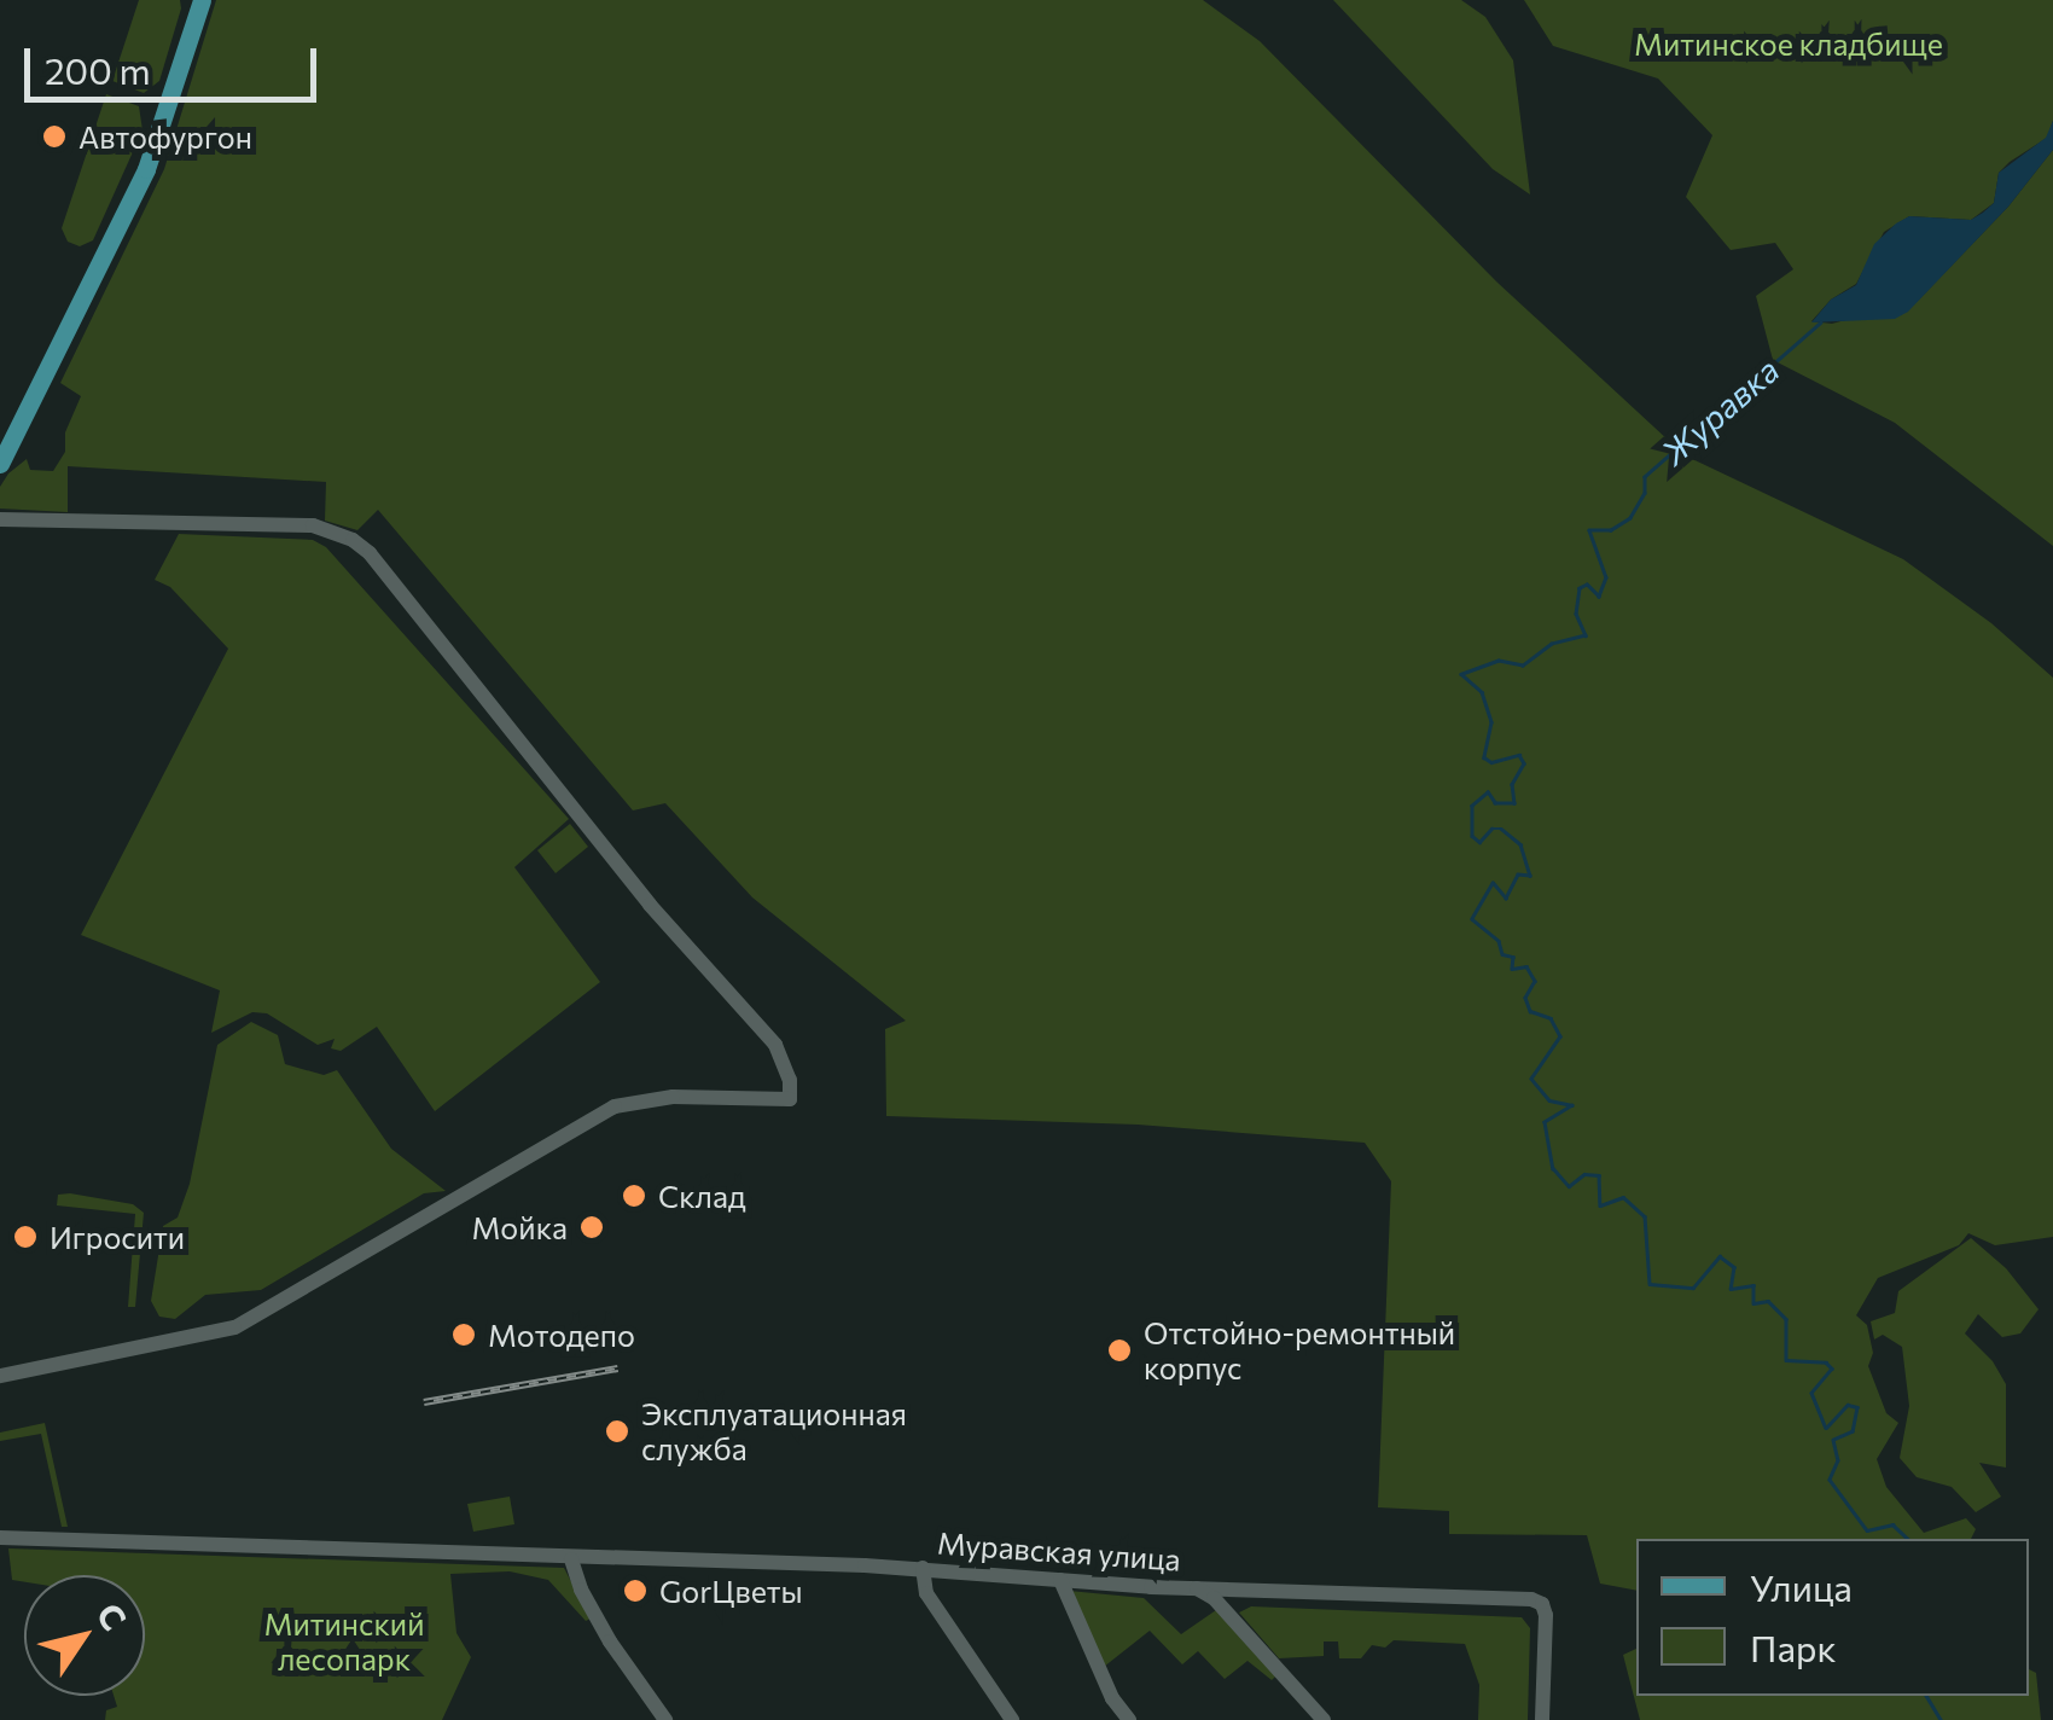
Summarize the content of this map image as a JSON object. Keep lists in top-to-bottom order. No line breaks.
{"streets":{"street":["Муравская улица"]},"water":["Журавка"],"parks":["Митинское кладбище","Митинский лесопарк"],"places":["Автофургон","Склад","Мойка","Игросити","Мотодепо","Отстойно-ремонтный корпус","Эксплуатационная служба","GorЦветы"],"legend":["Улица","Парк"],"scale_bar":"200 m","north":"top right"}
